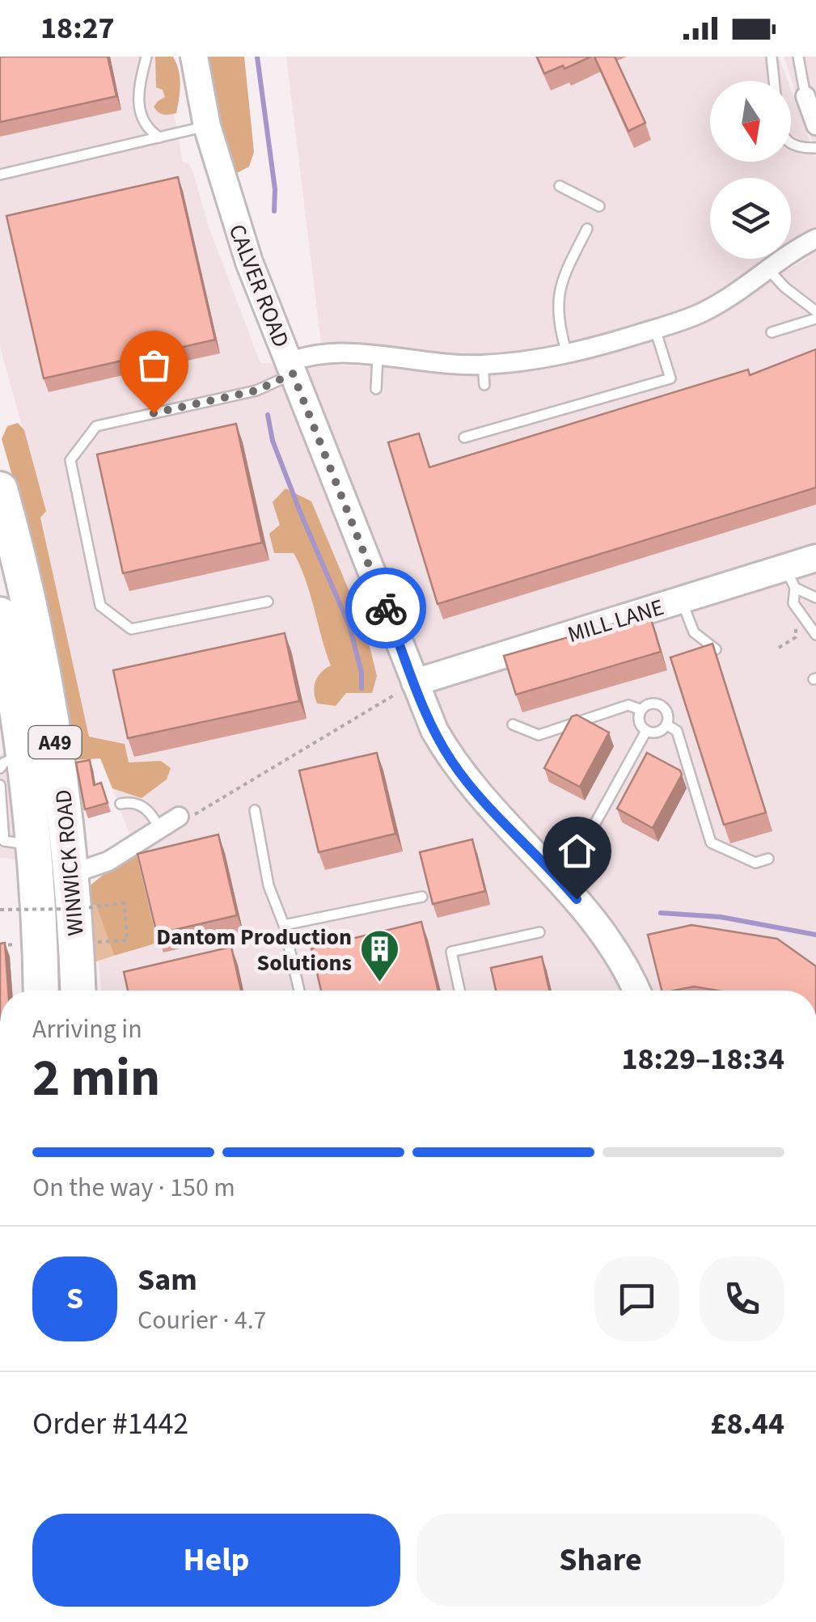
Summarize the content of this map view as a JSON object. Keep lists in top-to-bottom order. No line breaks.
{"streets":{"highway":["A49","WINWICK ROAD"],"street":["CALVER ROAD","MILL LANE"]},"crossings":[["CALVER ROAD","MILL LANE"]],"places":{"building":["Dantom Production Solutions"]},"north":"bottom","page":{"status":"18:27","heading":["2 min","Arriving in","18:29–18:34"],"panel":["Sam","Courier · 4.7","Order #1442","£8.44"],"bar":"On the way · 150 m","round":"S","buttons":["Help","Share"]}}
